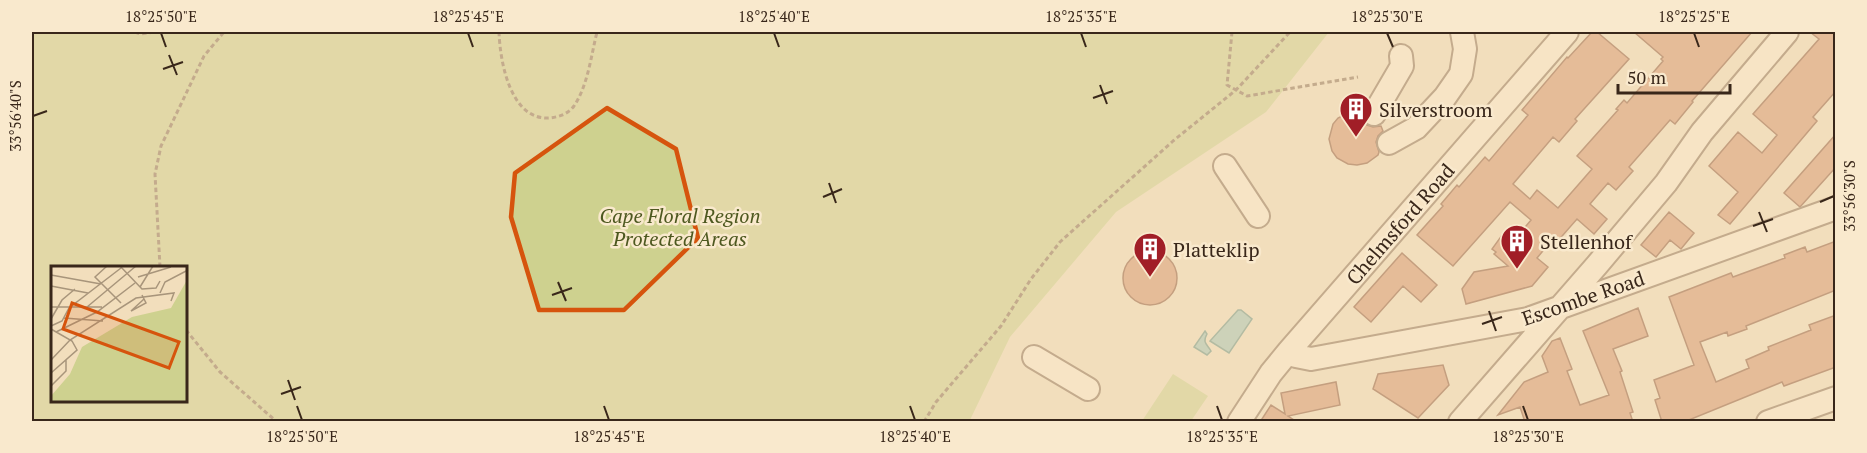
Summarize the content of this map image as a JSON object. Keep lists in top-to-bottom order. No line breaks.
{"streets":{"street":["Chelmsford Road","Escombe Road"]},"crossings":[["Chelmsford Road","Escombe Road"]],"parks":["Cape Floral Region Protected Areas"],"places":{"building":["Silverstroom","Stellenhof","Platteklip"]},"scale_bar":"50 m","coordinates":["18°25'50\"E","18°25'45\"E","18°25'40\"E","18°25'35\"E","18°25'30\"E","18°25'25\"E","33°56'40\"S","33°56'30\"S"]}
